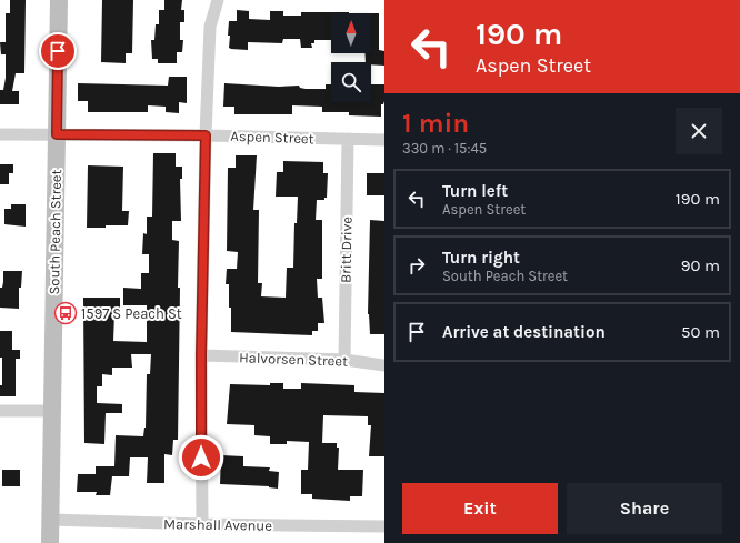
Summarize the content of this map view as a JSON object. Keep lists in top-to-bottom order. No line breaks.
{"streets":{"street":["Aspen Street","South Peach Street","Britt Drive","Halvorsen Street","Marshall Avenue"]},"crossings":[["Aspen Street","South Peach Street"],["Aspen Street","Britt Drive"],["South Peach Street","Marshall Avenue"],["Britt Drive","Halvorsen Street"]],"places":{"bus stop":["1597 S Peach St"]},"north":"top","page":{"turn":["190 m","Aspen Street"],"heading":["1 min","330 m · 15:45"],"list":[{"name":"Turn left","note":"Aspen Street","value":"190 m"},{"name":"Turn right","note":"South Peach Street","value":"90 m"},{"name":"Arrive at destination","value":"50 m"}],"buttons":["Exit","Share"]}}
